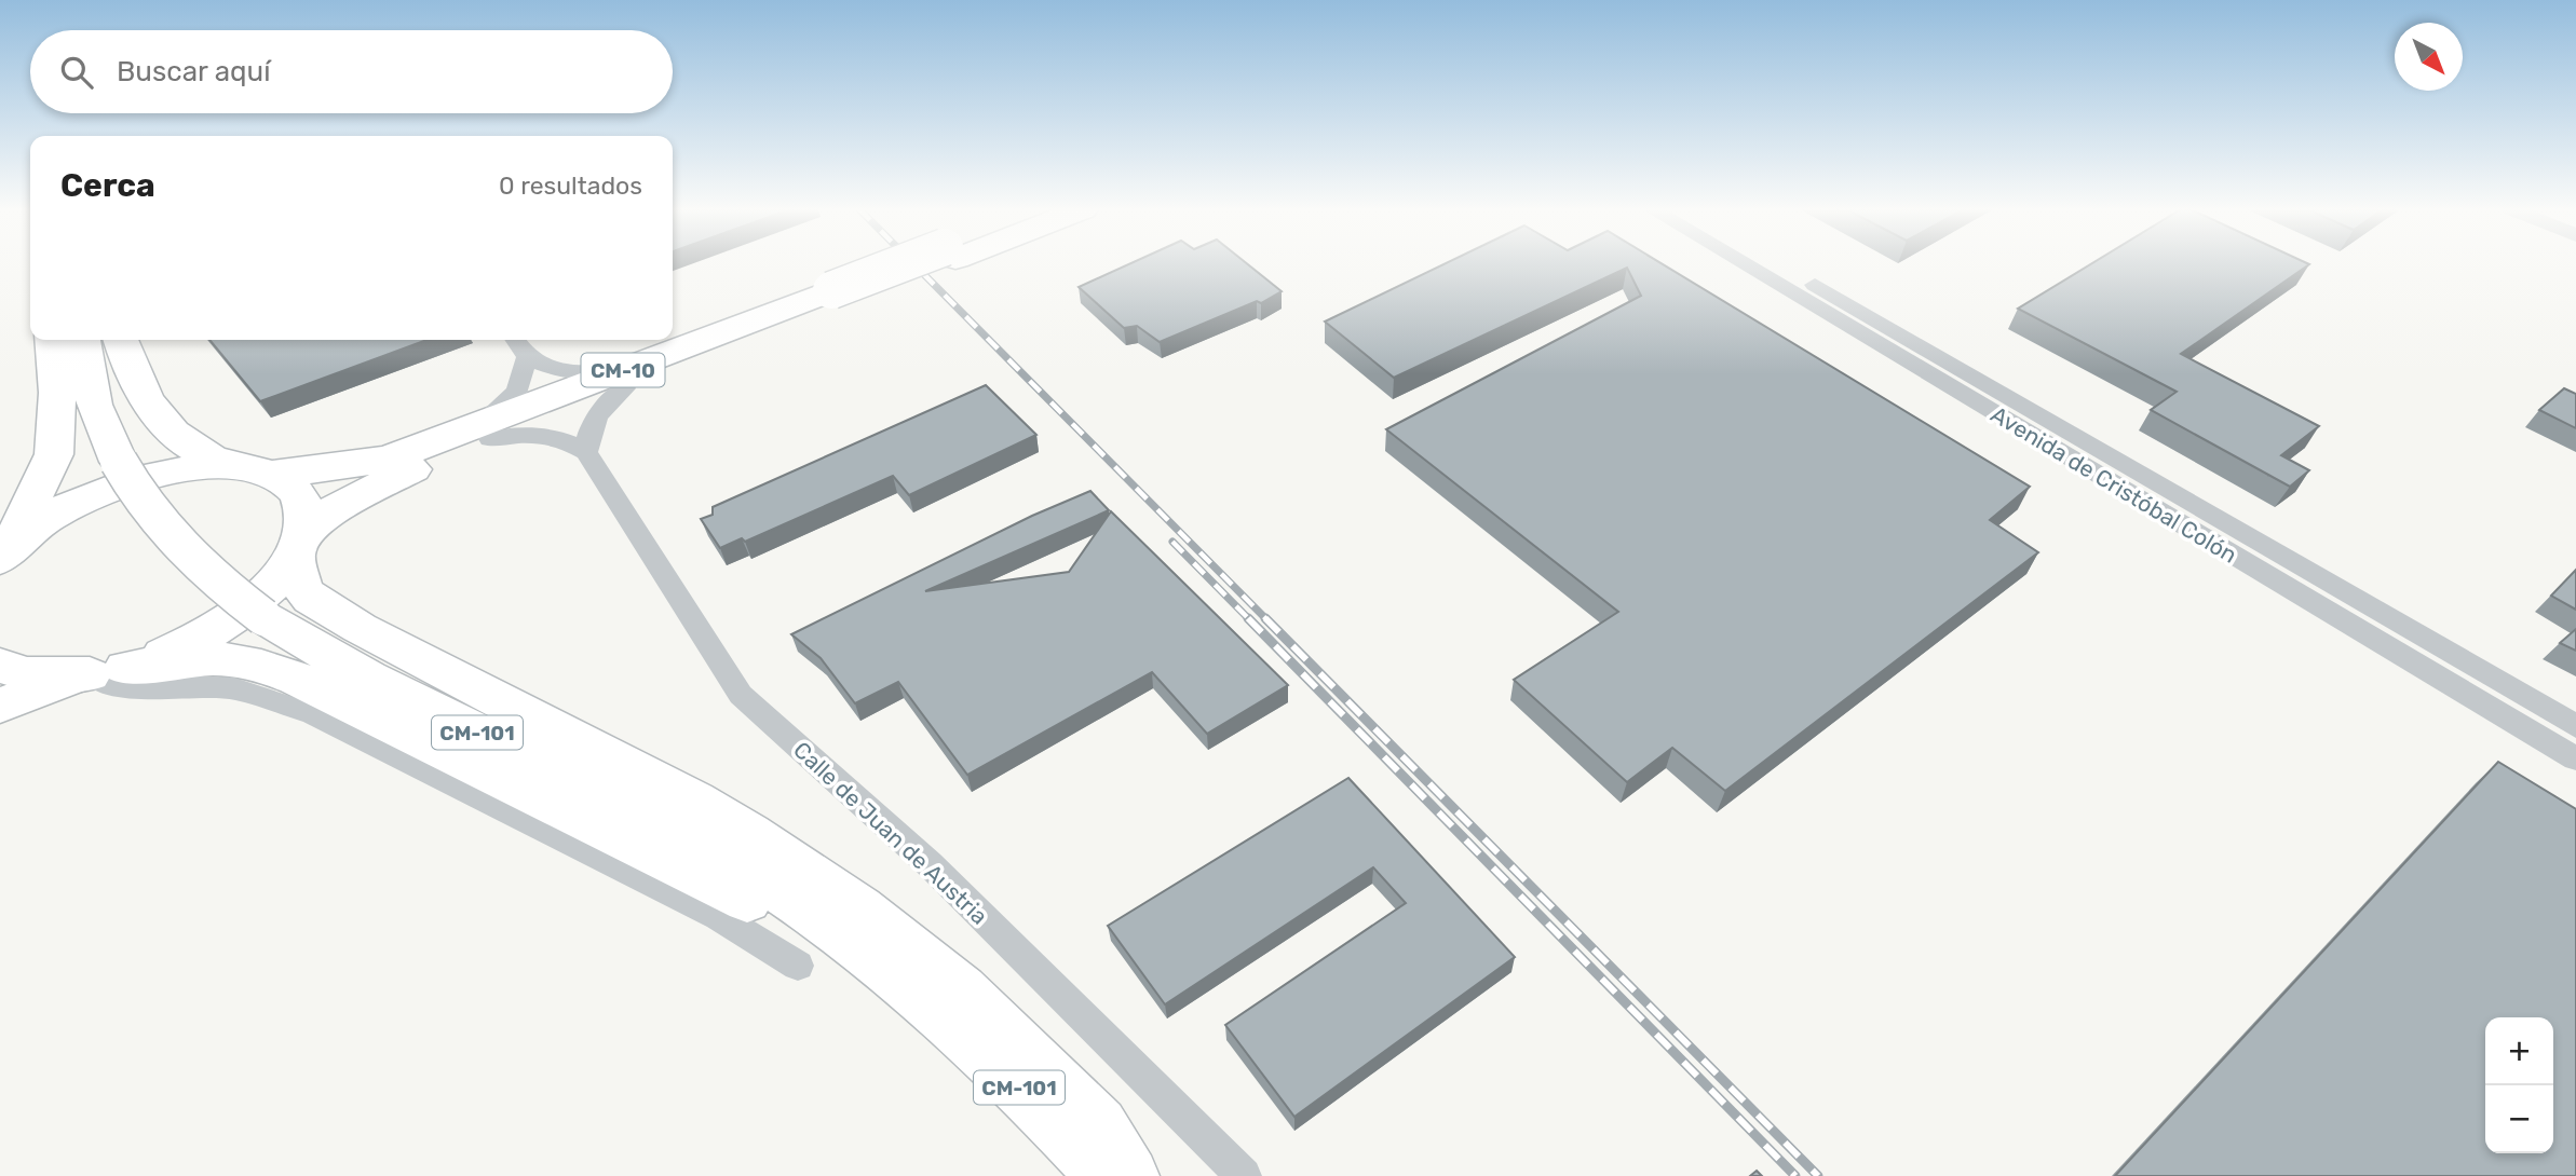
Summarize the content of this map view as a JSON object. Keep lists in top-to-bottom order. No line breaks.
{"streets":{"main road":["CM-10","CM-101"],"street":["Avenida de Cristóbal Colón","Calle de Juan de Austria"]},"north":"bottom right","page":{"search":"Buscar aquí","heading":["Cerca","0 resultados"],"map_buttons":["+","−"]}}
